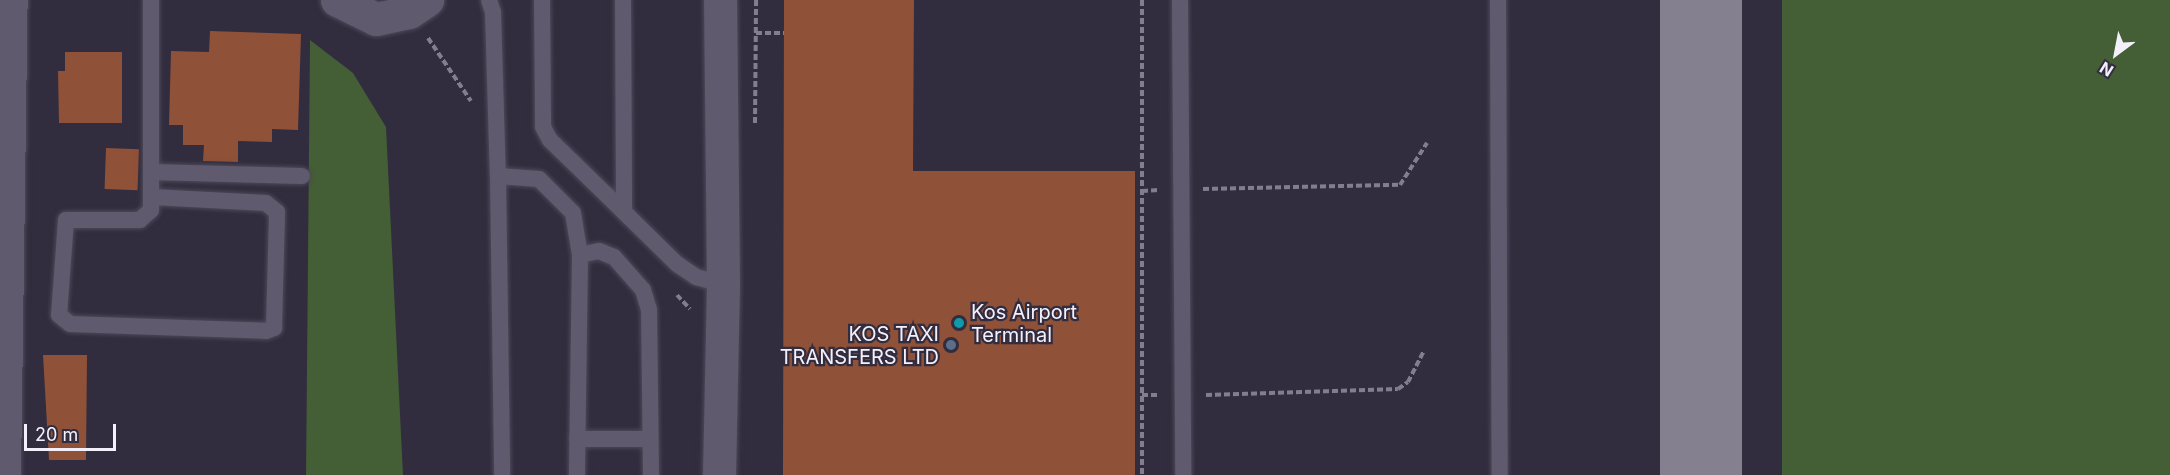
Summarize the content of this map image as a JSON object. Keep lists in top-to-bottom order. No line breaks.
{"places":["Kos Airport Terminal","KOS TAXI TRANSFERS LTD"],"scale_bar":"20 m","north":"bottom left"}
